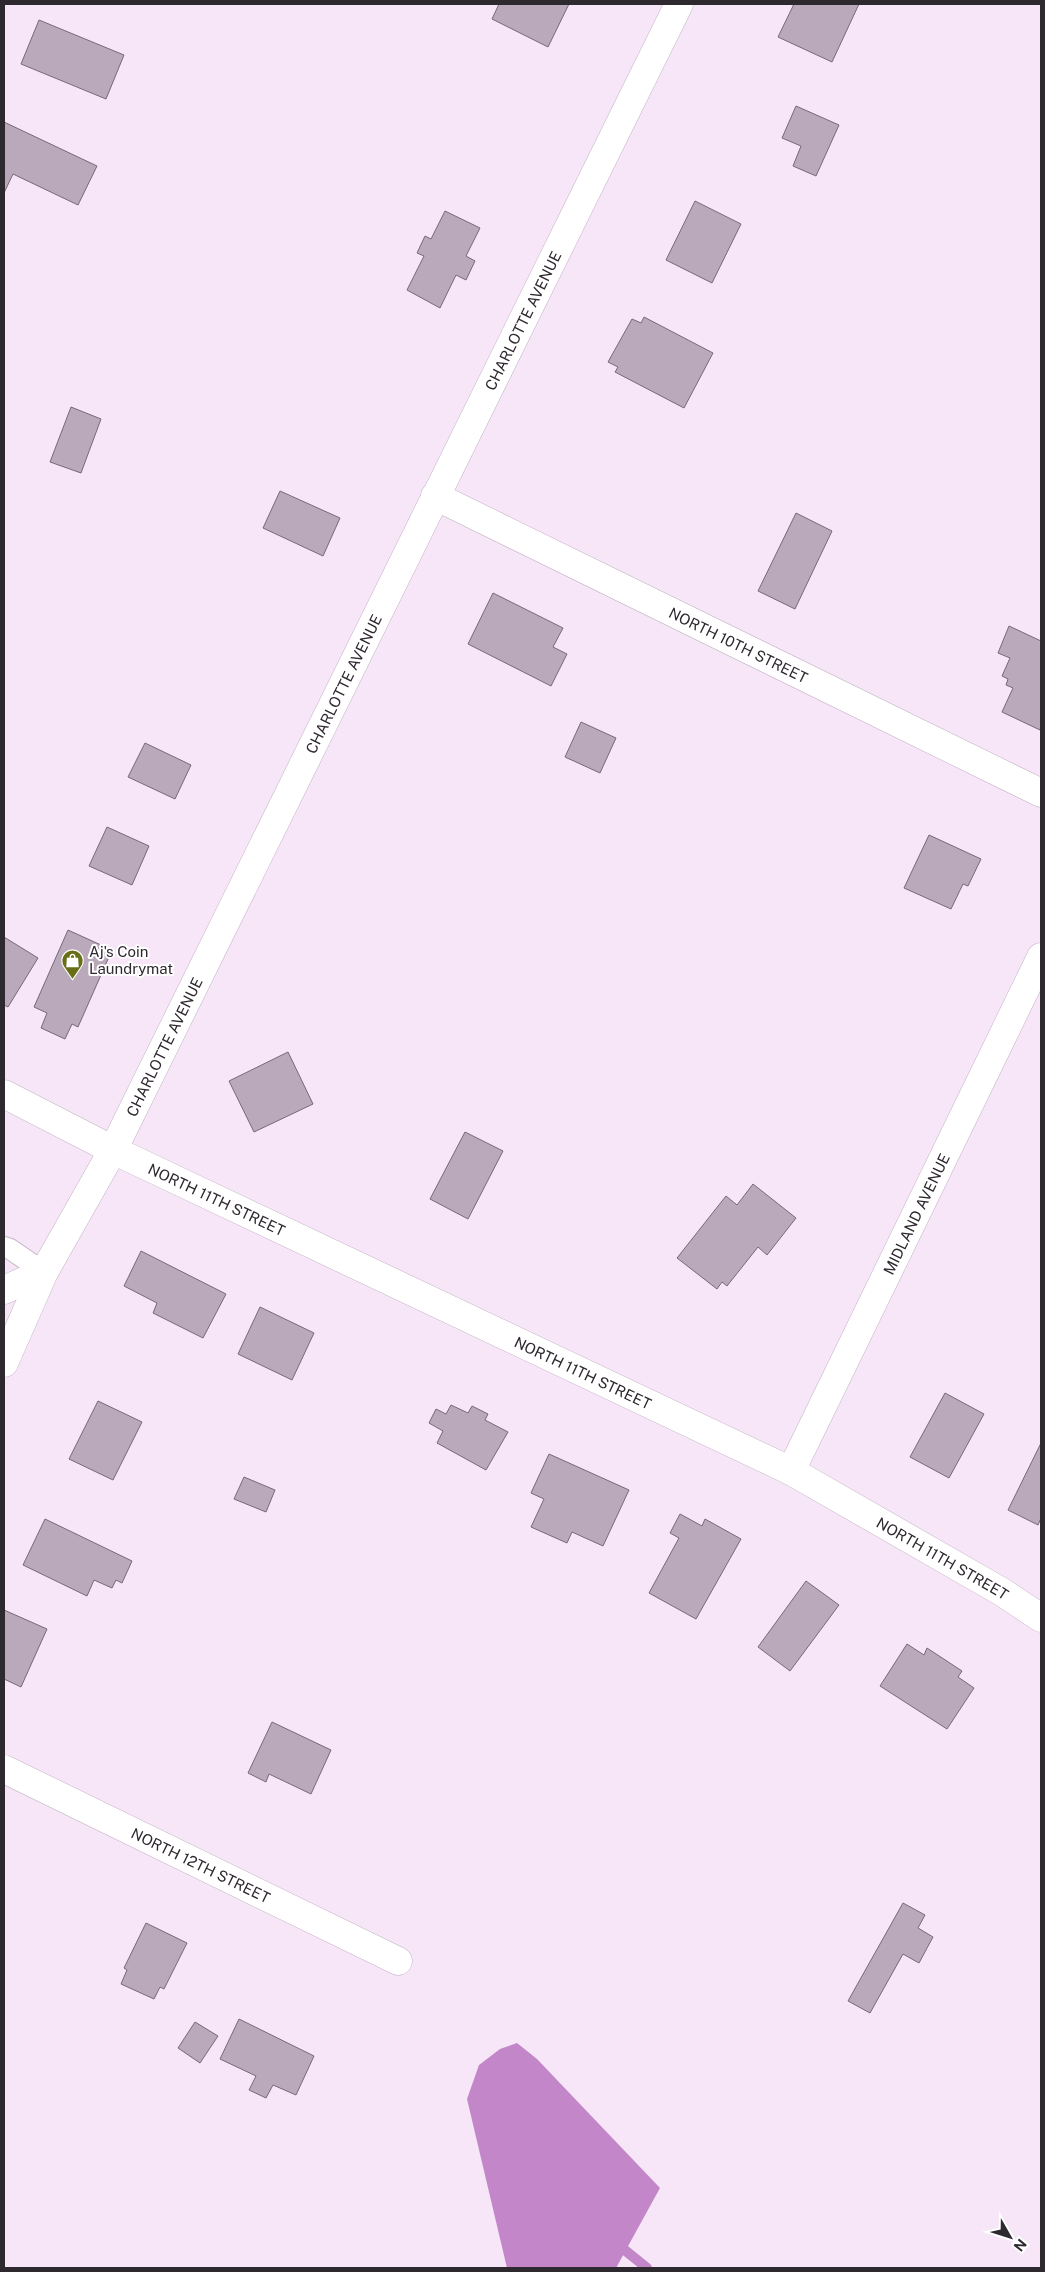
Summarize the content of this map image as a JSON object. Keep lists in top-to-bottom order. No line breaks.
{"streets":{"street":["CHARLOTTE AVENUE","NORTH 10TH STREET","NORTH 11TH STREET","MIDLAND AVENUE","NORTH 12TH STREET"]},"crossings":[["CHARLOTTE AVENUE","NORTH 10TH STREET"],["CHARLOTTE AVENUE","NORTH 11TH STREET"],["NORTH 11TH STREET","MIDLAND AVENUE"]],"places":{"shop":["Aj's Coin Laundrymat"]},"north":"bottom right"}
